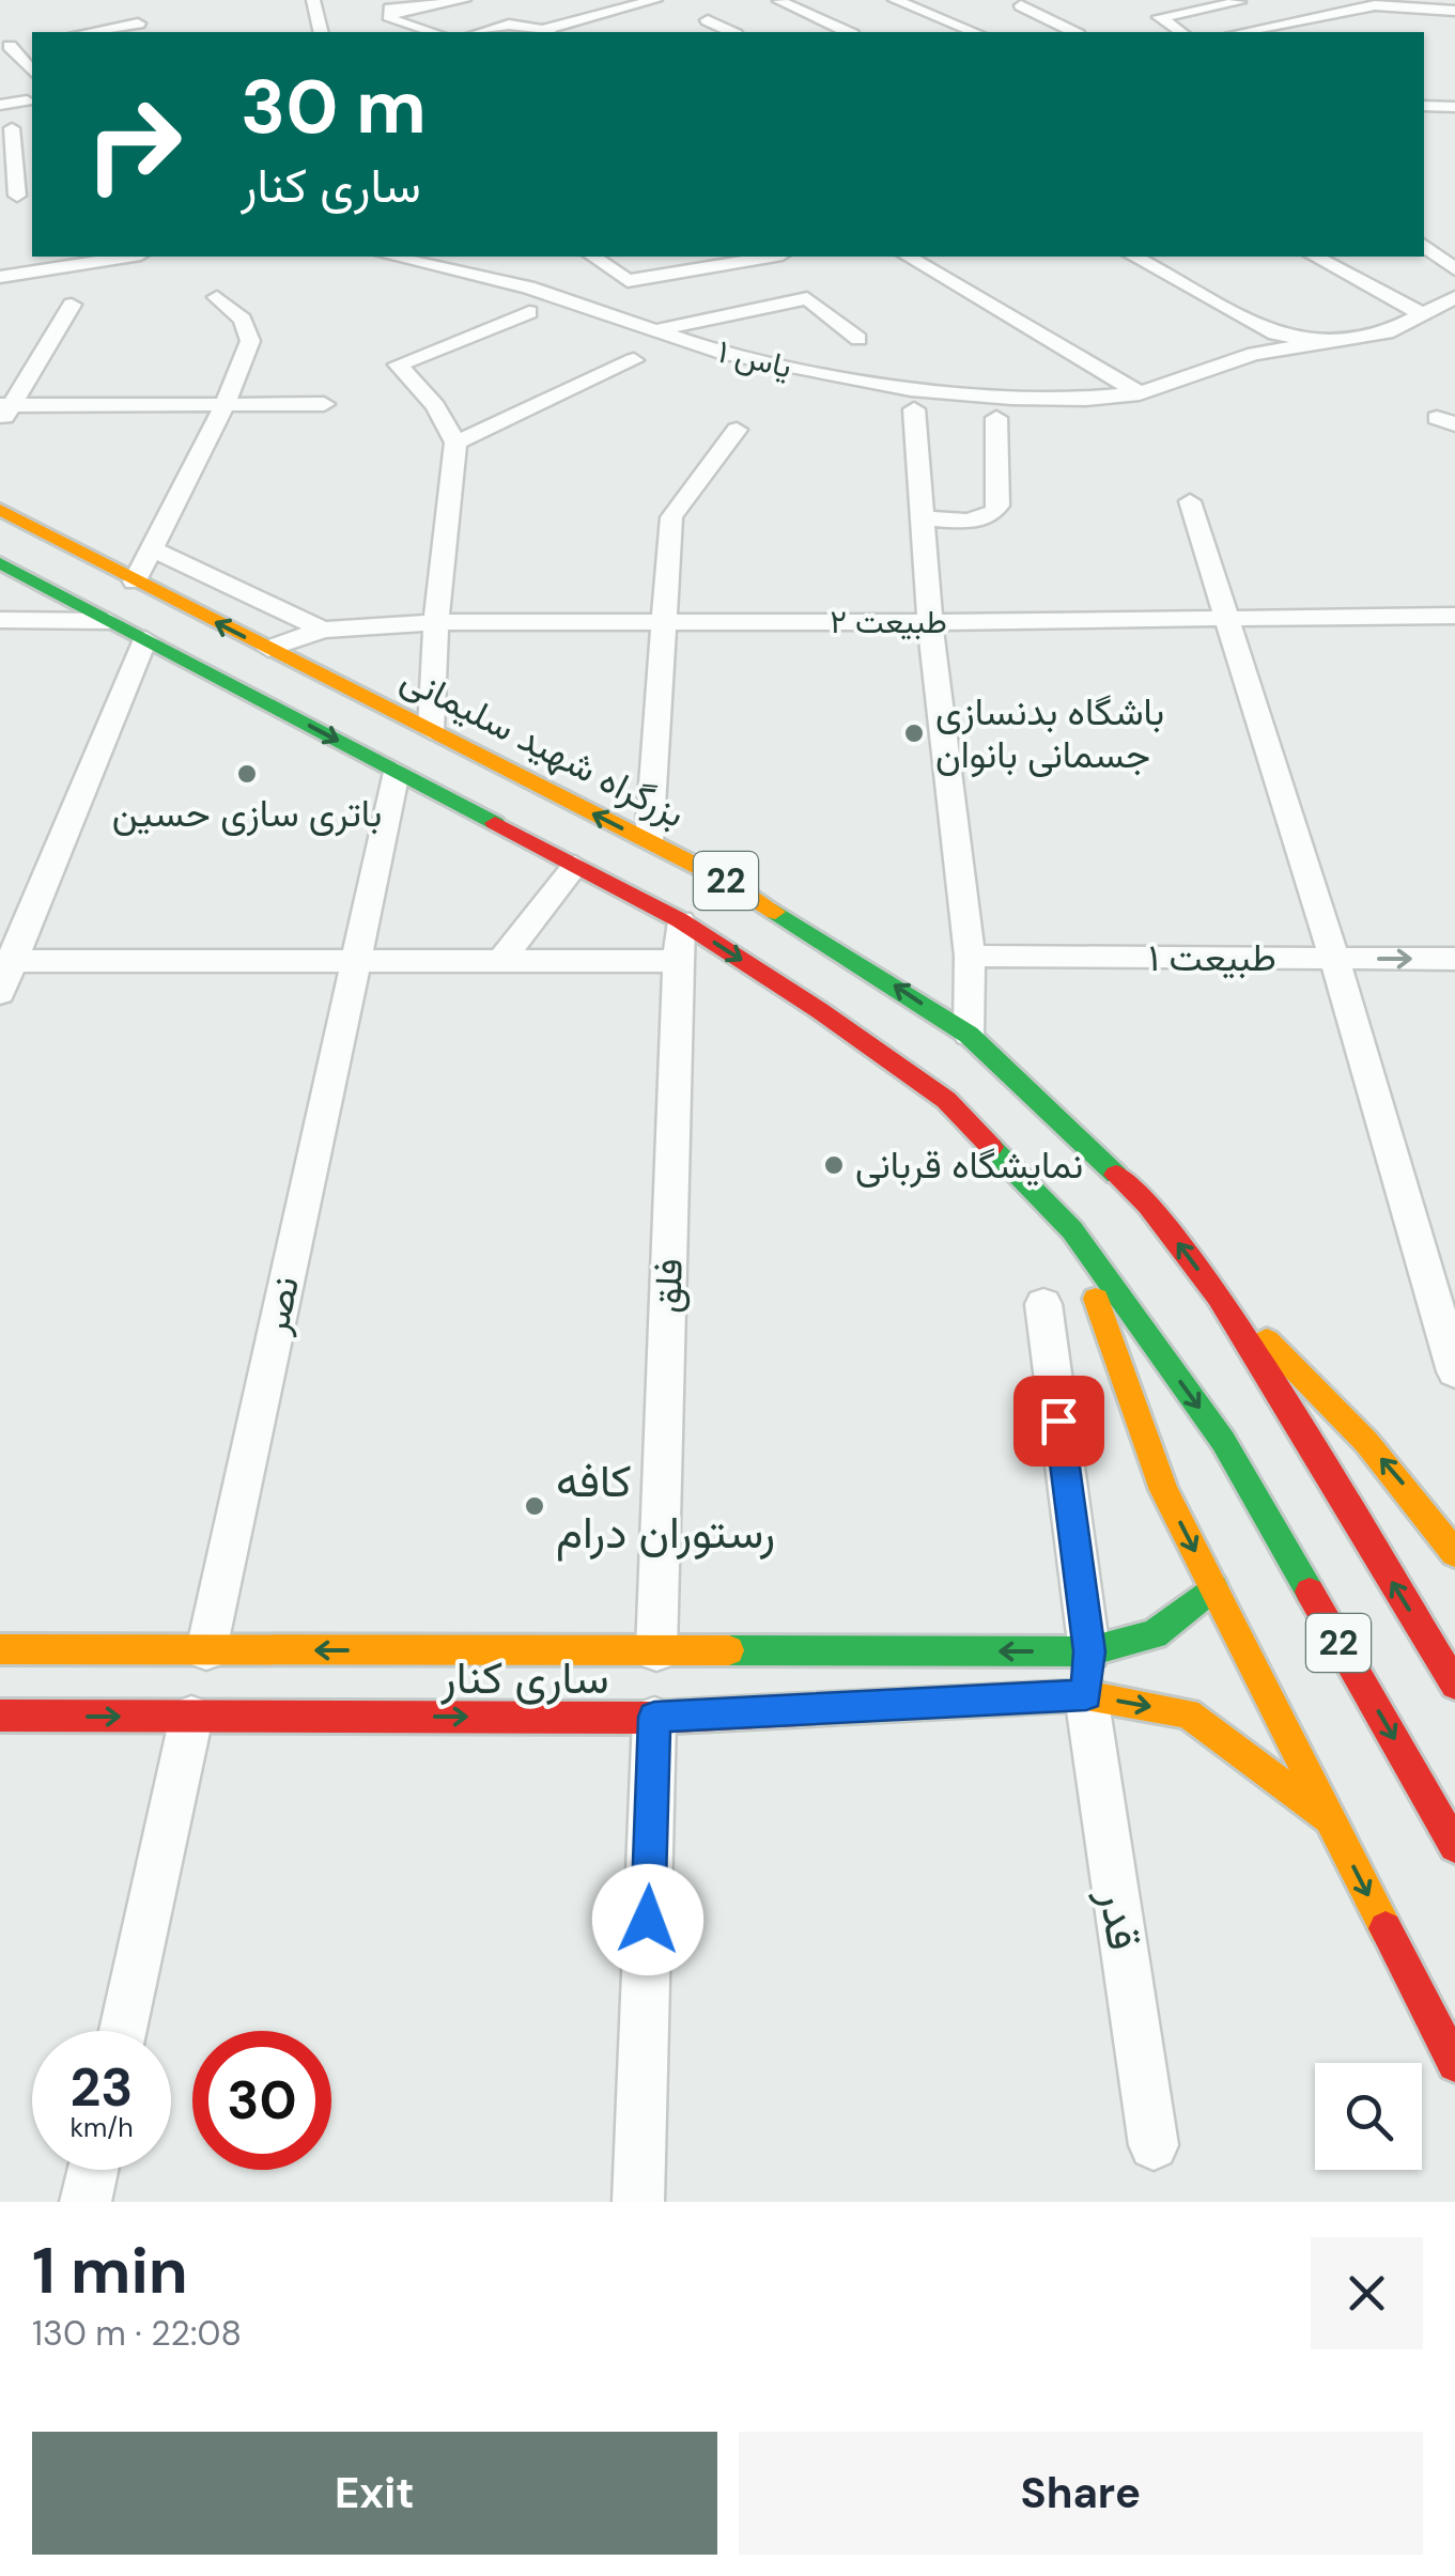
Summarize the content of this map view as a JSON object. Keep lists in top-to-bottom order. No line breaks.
{"streets":{"main road":["بزرگراه شهید سلیمانی","22","ساری کنار"],"street":["یاس ۱","طبیعت ۲","طبیعت ۱","فلق","نصر","قدر"]},"crossings":[["22","فلق"],["22","نصر"],["فلق","ساری کنار"],["نصر","ساری کنار"],["ساری کنار","قدر"]],"places":["باشگاه بدنسازی جسمانی بانوان","باتری سازی حسین","نمایشگاه قربانی","کافه رستوران درام"],"page":{"turn":["30 m","ساری کنار"],"speed":"23 km/h","limit":"30","heading":["1 min","130 m · 22:08"],"buttons":["Exit","Share"]}}
